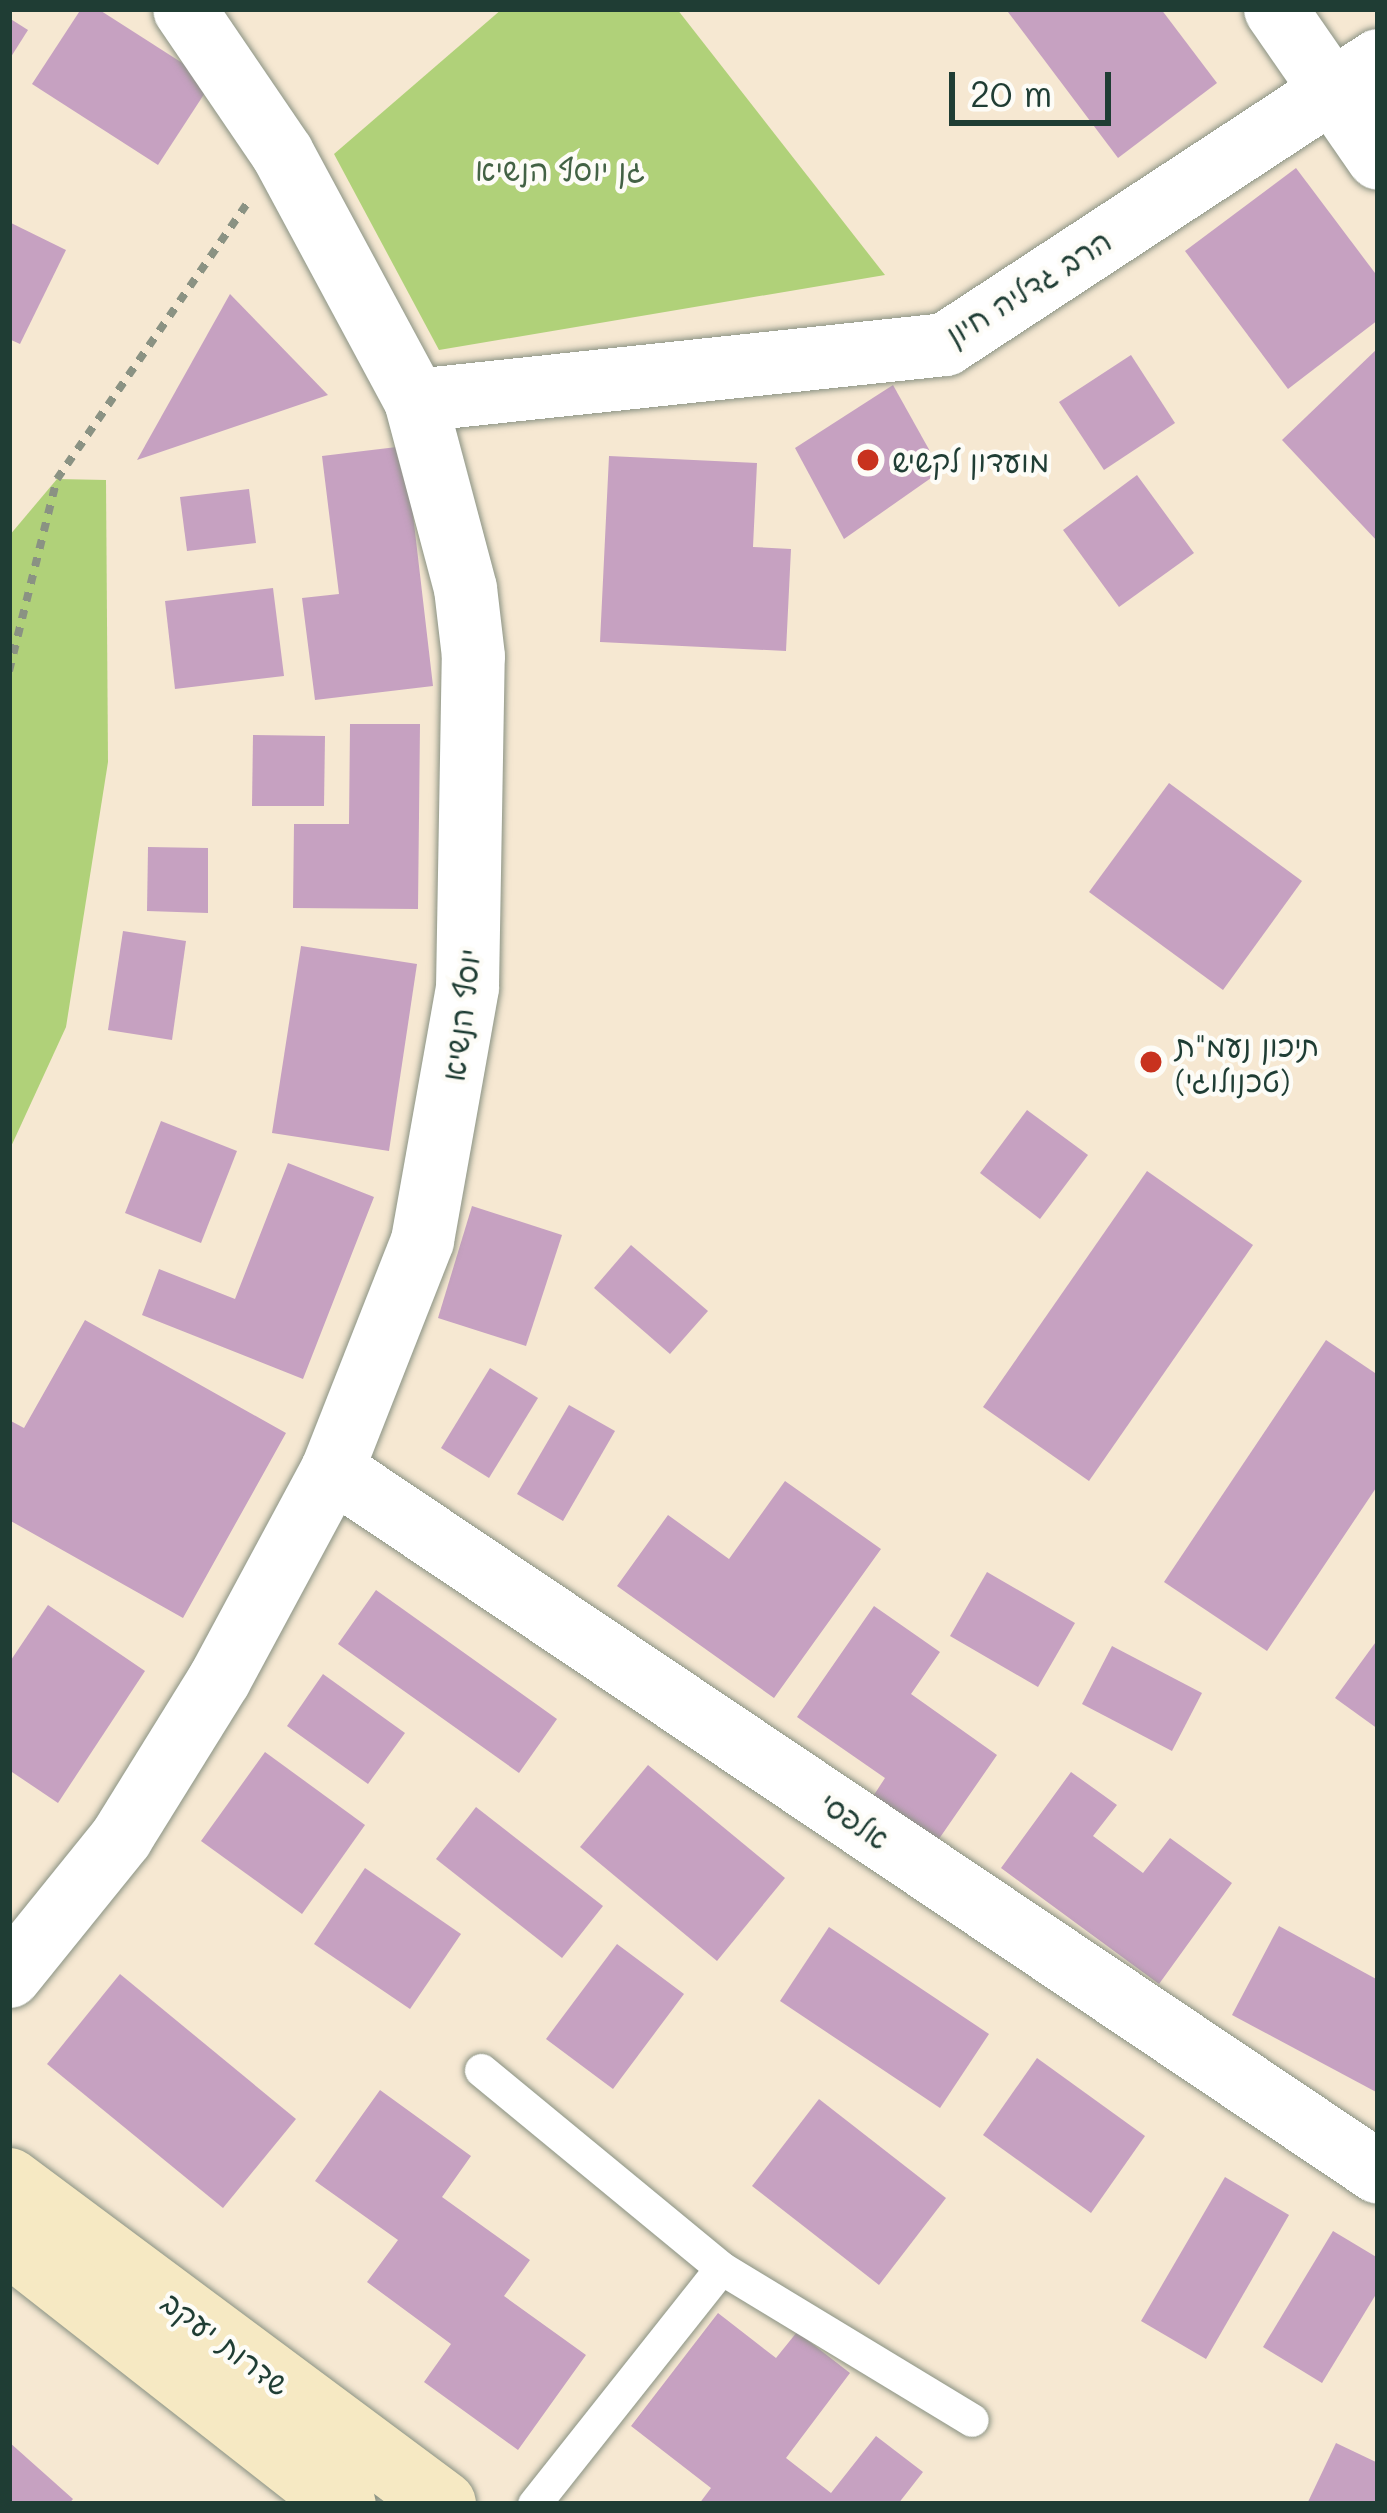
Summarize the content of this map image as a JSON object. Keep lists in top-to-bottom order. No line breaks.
{"streets":{"street":["הרב גדליה חיון","יוסף הנשיא","אלפסי","שדרות יעקב"]},"crossings":[["הרב גדליה חיון","יוסף הנשיא"],["יוסף הנשיא","אלפסי"]],"parks":["גן יוסף הנשיא"],"places":["מועדון לקשיש","תיכון נעמ\"ת (טכנולוגי)"],"scale_bar":"20 m"}
